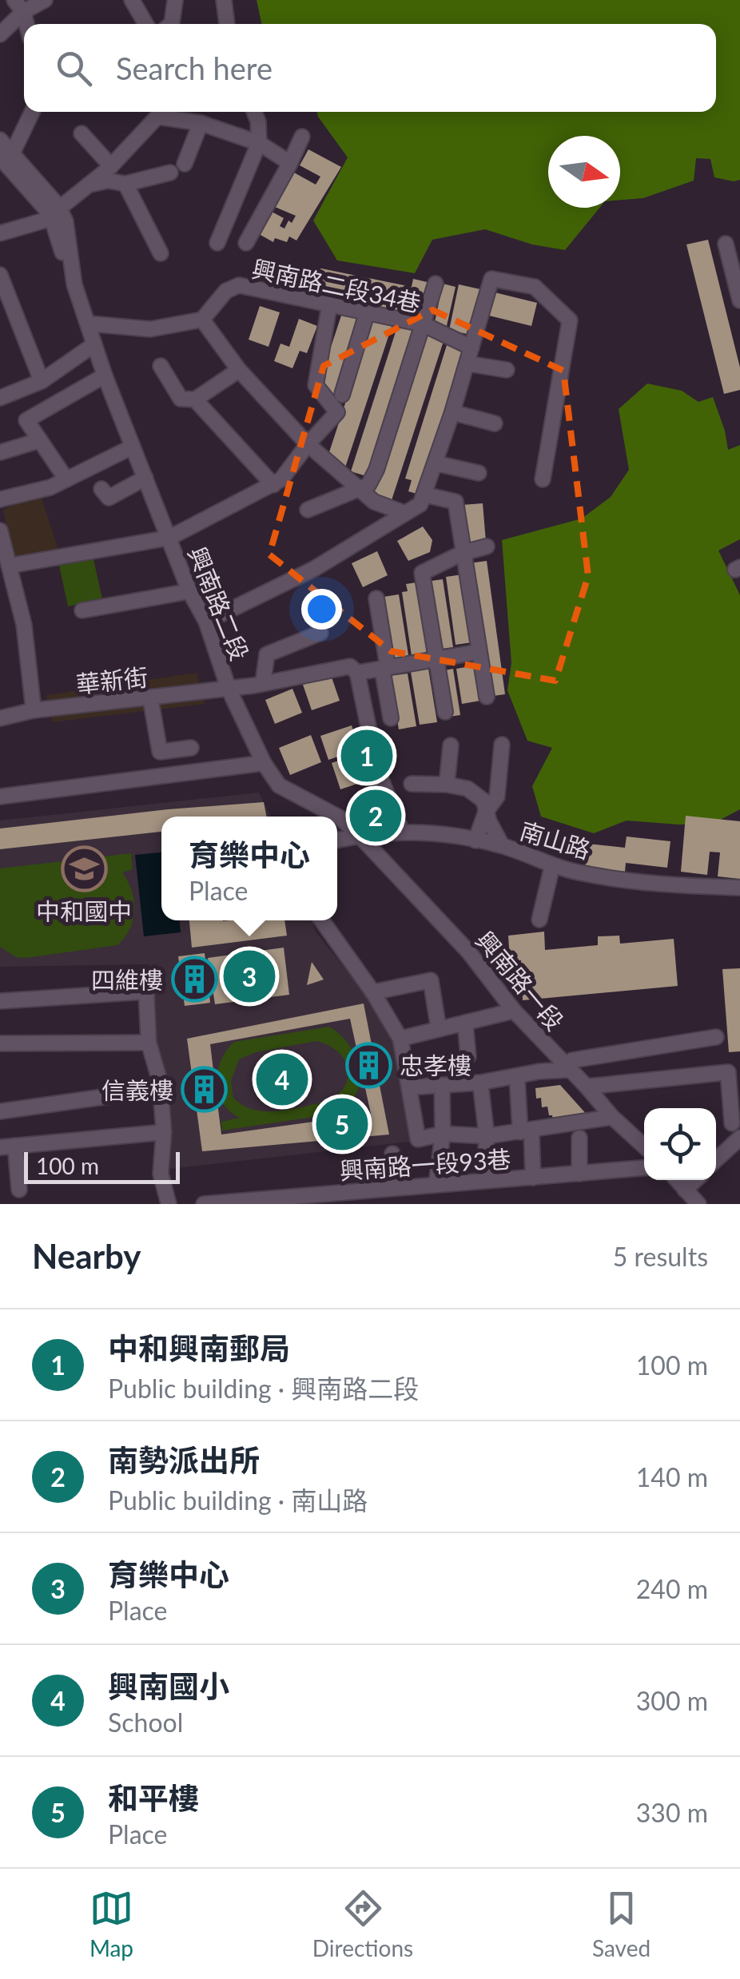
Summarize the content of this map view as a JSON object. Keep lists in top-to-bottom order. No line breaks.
{"streets":{"street":["興南路二段34巷","興南路二段","華新街","南山路","興南路一段","興南路一段93巷"]},"crossings":[["興南路二段","華新街"],["興南路二段","南山路"],["興南路二段","興南路一段"],["南山路","興南路一段"]],"places":{"school or university":["中和國中"],"building":["四維樓","忠孝樓","信義樓"]},"scale_bar":"100 m","north":"right","page":{"search":"Search here","pins":["1","2","3","4","5"],"popup":["育樂中心","Place"],"scale":"100 m","heading":["Nearby","5 results"],"list":[{"mark":"1","name":"中和興南郵局","note":"Public building · 興南路二段","value":"100 m"},{"mark":"2","name":"南勢派出所","note":"Public building · 南山路","value":"140 m"},{"mark":"3","name":"育樂中心","note":"Place","value":"240 m"},{"mark":"4","name":"興南國小","note":"School","value":"300 m"},{"mark":"5","name":"和平樓","note":"Place","value":"330 m"}],"nav":["Map","Directions","Saved"]}}
